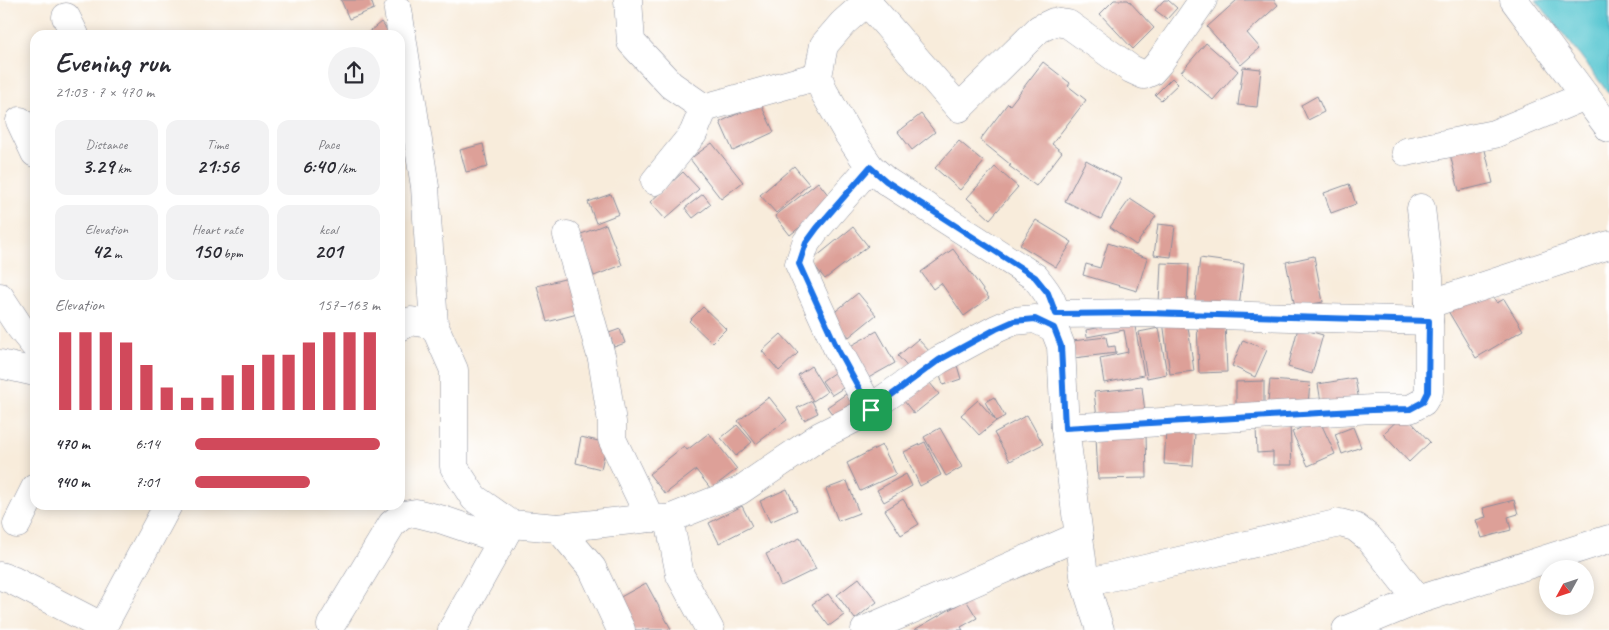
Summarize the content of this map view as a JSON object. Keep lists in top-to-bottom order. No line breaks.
{"north":"bottom left","page":{"heading":["Evening run","21:03 · 7 × 470 m"],"stats":[["Distance","3.29 km"],["Time","21:56"],["Pace","6:40 /km"],["Elevation","42 m"],["Heart rate","150 bpm"],["kcal","201"]],"chart":["Elevation","157–163 m"],"list":[{"name":"470 m","note":"6:14"},{"name":"940 m","note":"7:01"}]}}
